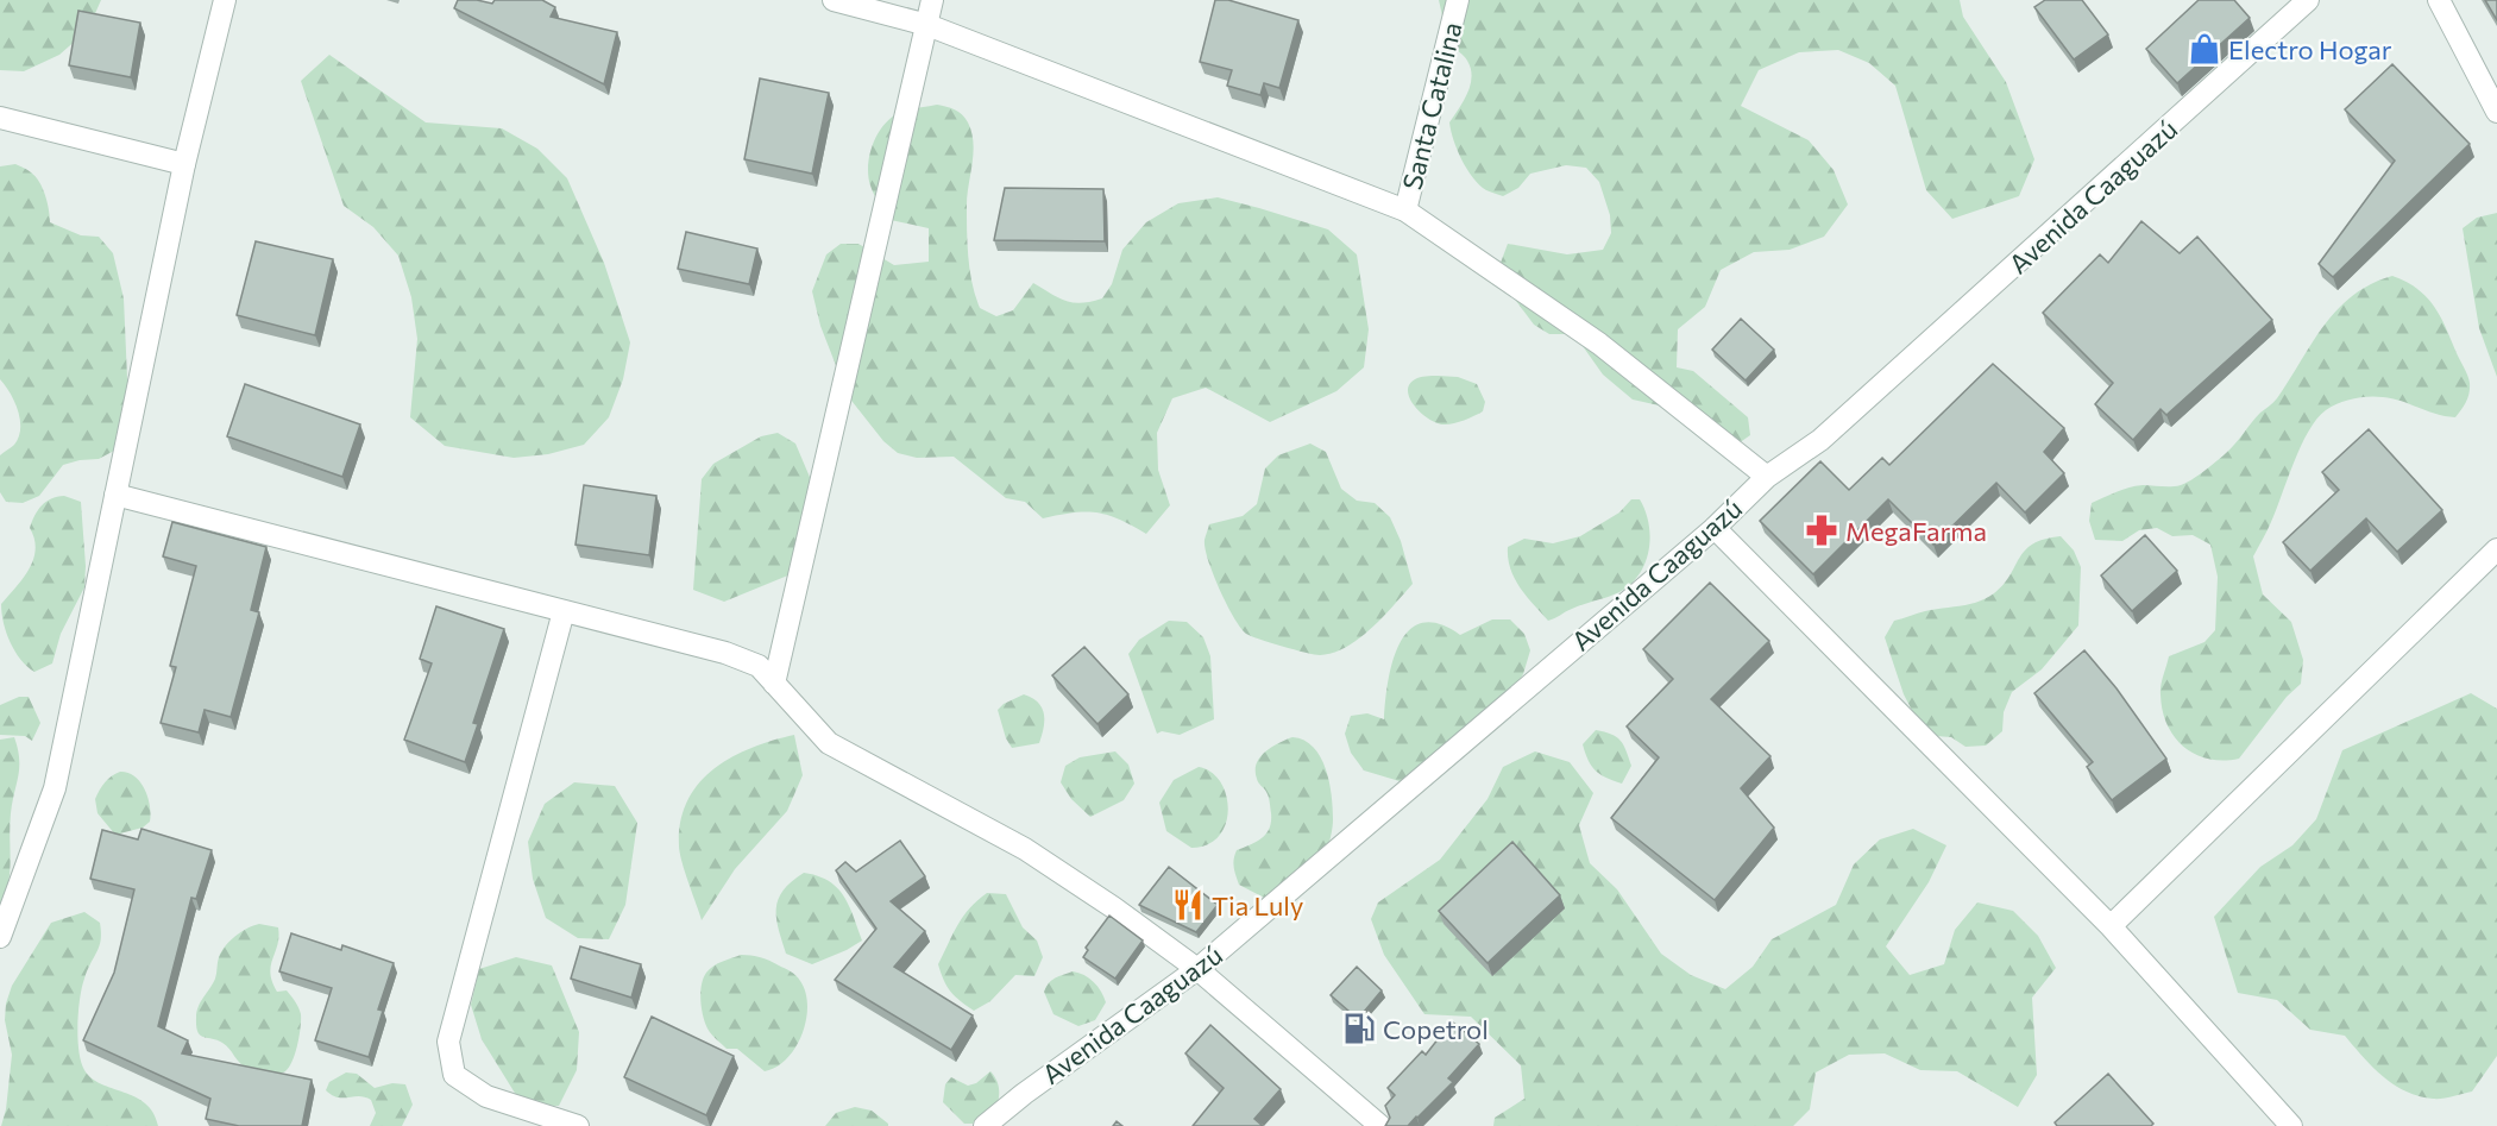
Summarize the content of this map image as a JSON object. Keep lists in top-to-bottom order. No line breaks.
{"streets":{"street":["Santa Catalina","Avenida Caaguazú"]},"places":{"shop":["Electro Hogar"],"pharmacy":["MegaFarma"],"restaurant":["Tia Luly"],"fuel station":["Copetrol"]}}
